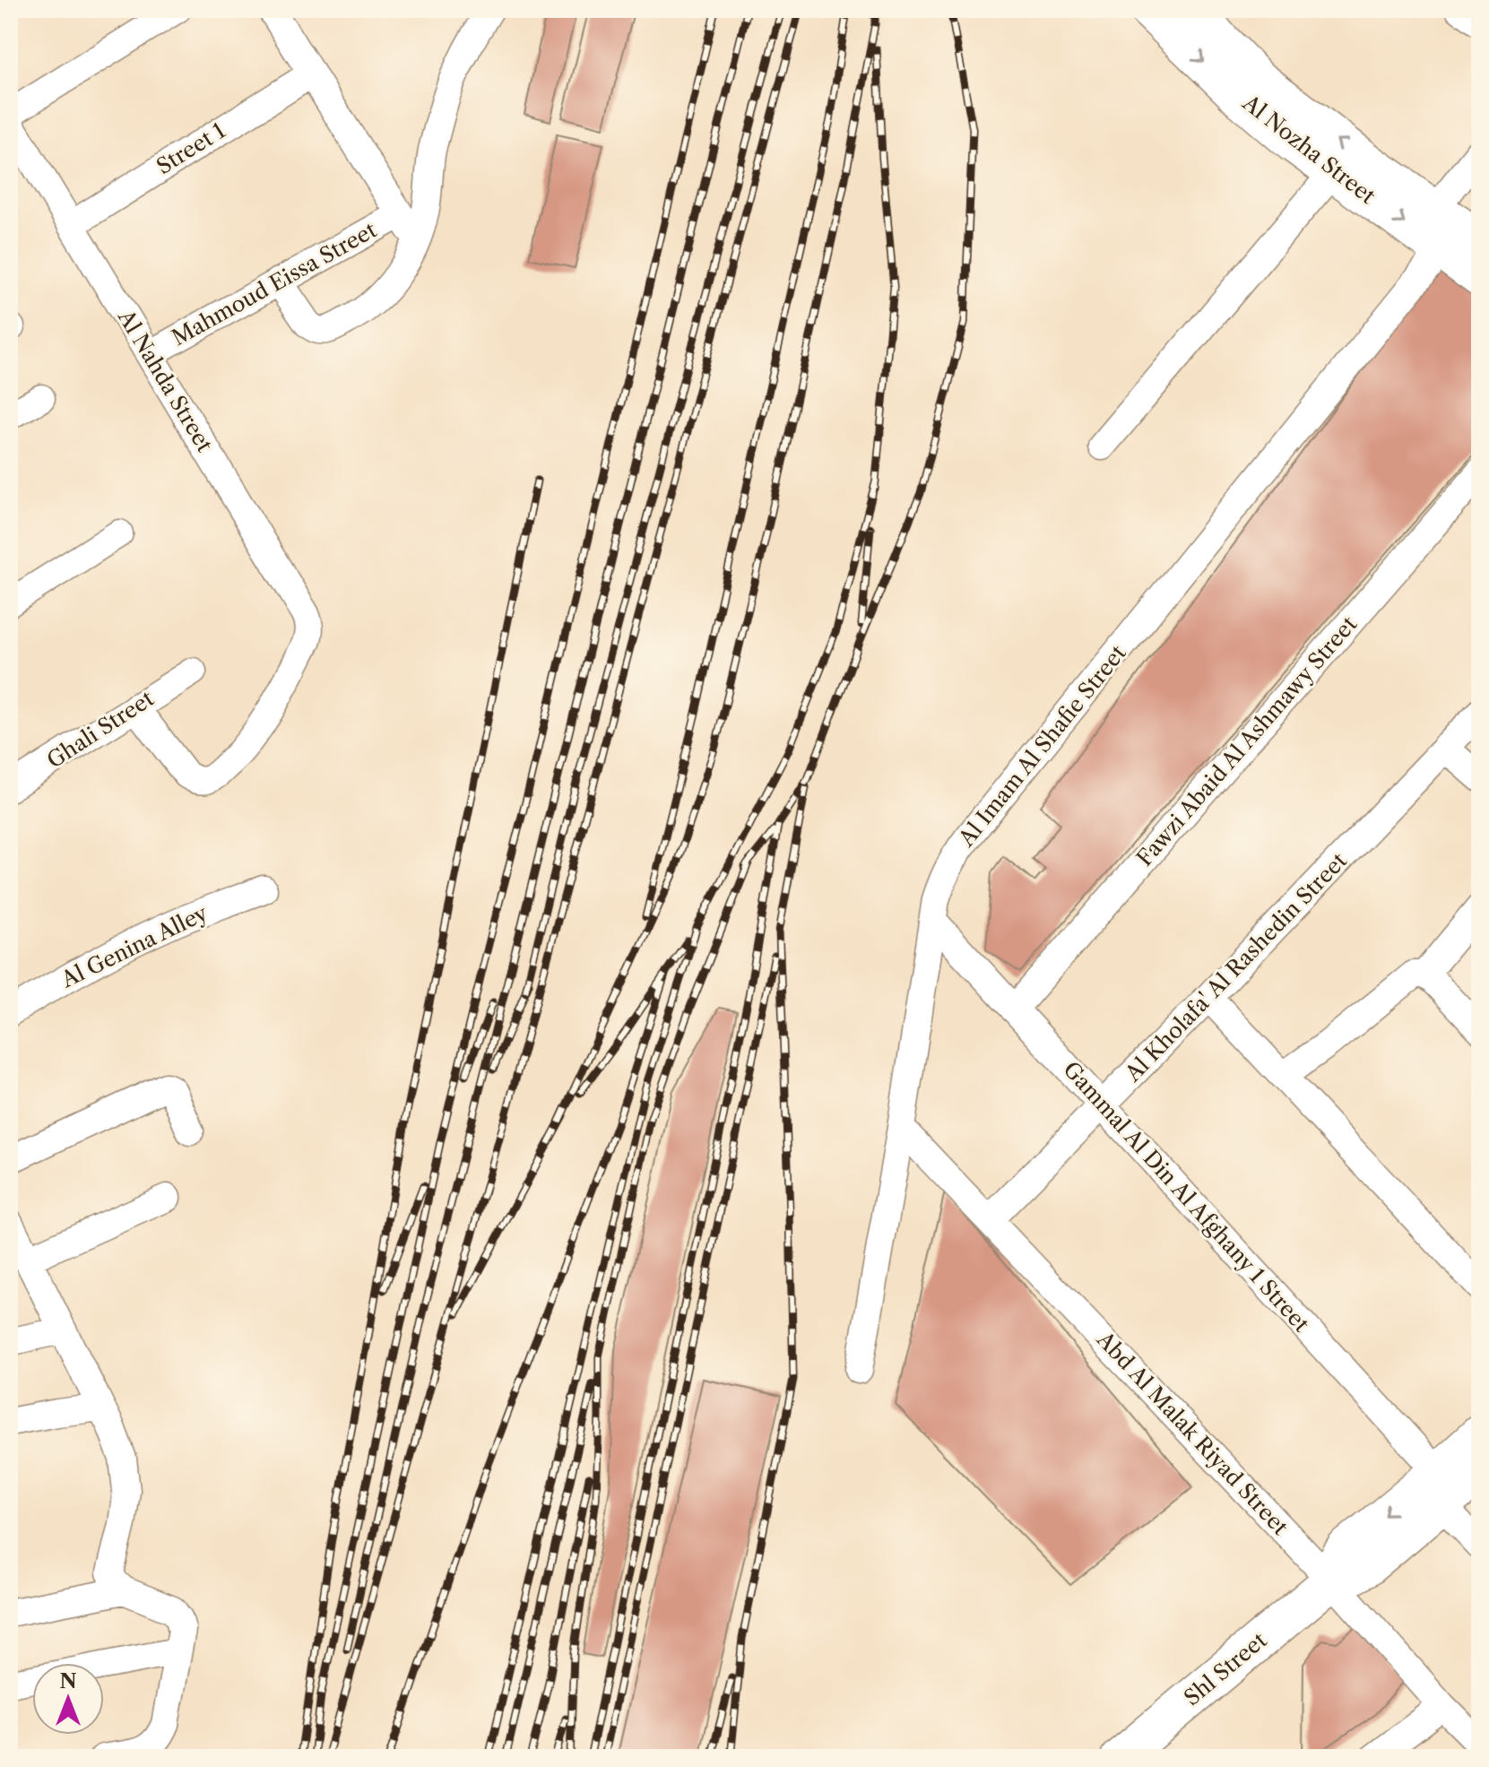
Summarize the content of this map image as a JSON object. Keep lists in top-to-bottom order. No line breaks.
{"streets":{"main road":["Al Nozha Street"],"street":["Street 1","Mahmoud Eissa Street","Al Nahda Street","Ghali Street","Fawzi Abaid Al Ashmawy Street","Al Imam Al Shafie Street","Al Genina Alley","Al Kholafa' Al Rashedin Street","Gammal Al Din Al Afghany 1 Street","Abd Al Malak Riyad Street","Shl Street"]},"crossings":[["Street 1","Al Nahda Street"],["Al Nozha Street","Al Imam Al Shafie Street"],["Mahmoud Eissa Street","Al Nahda Street"],["Al Nahda Street","Ghali Street"],["Fawzi Abaid Al Ashmawy Street","Gammal Al Din Al Afghany 1 Street"],["Al Imam Al Shafie Street","Gammal Al Din Al Afghany 1 Street"],["Al Imam Al Shafie Street","Abd Al Malak Riyad Street"],["Al Kholafa' Al Rashedin Street","Gammal Al Din Al Afghany 1 Street"],["Al Kholafa' Al Rashedin Street","Abd Al Malak Riyad Street"],["Gammal Al Din Al Afghany 1 Street","Shl Street"],["Abd Al Malak Riyad Street","Shl Street"]],"north":"top"}
